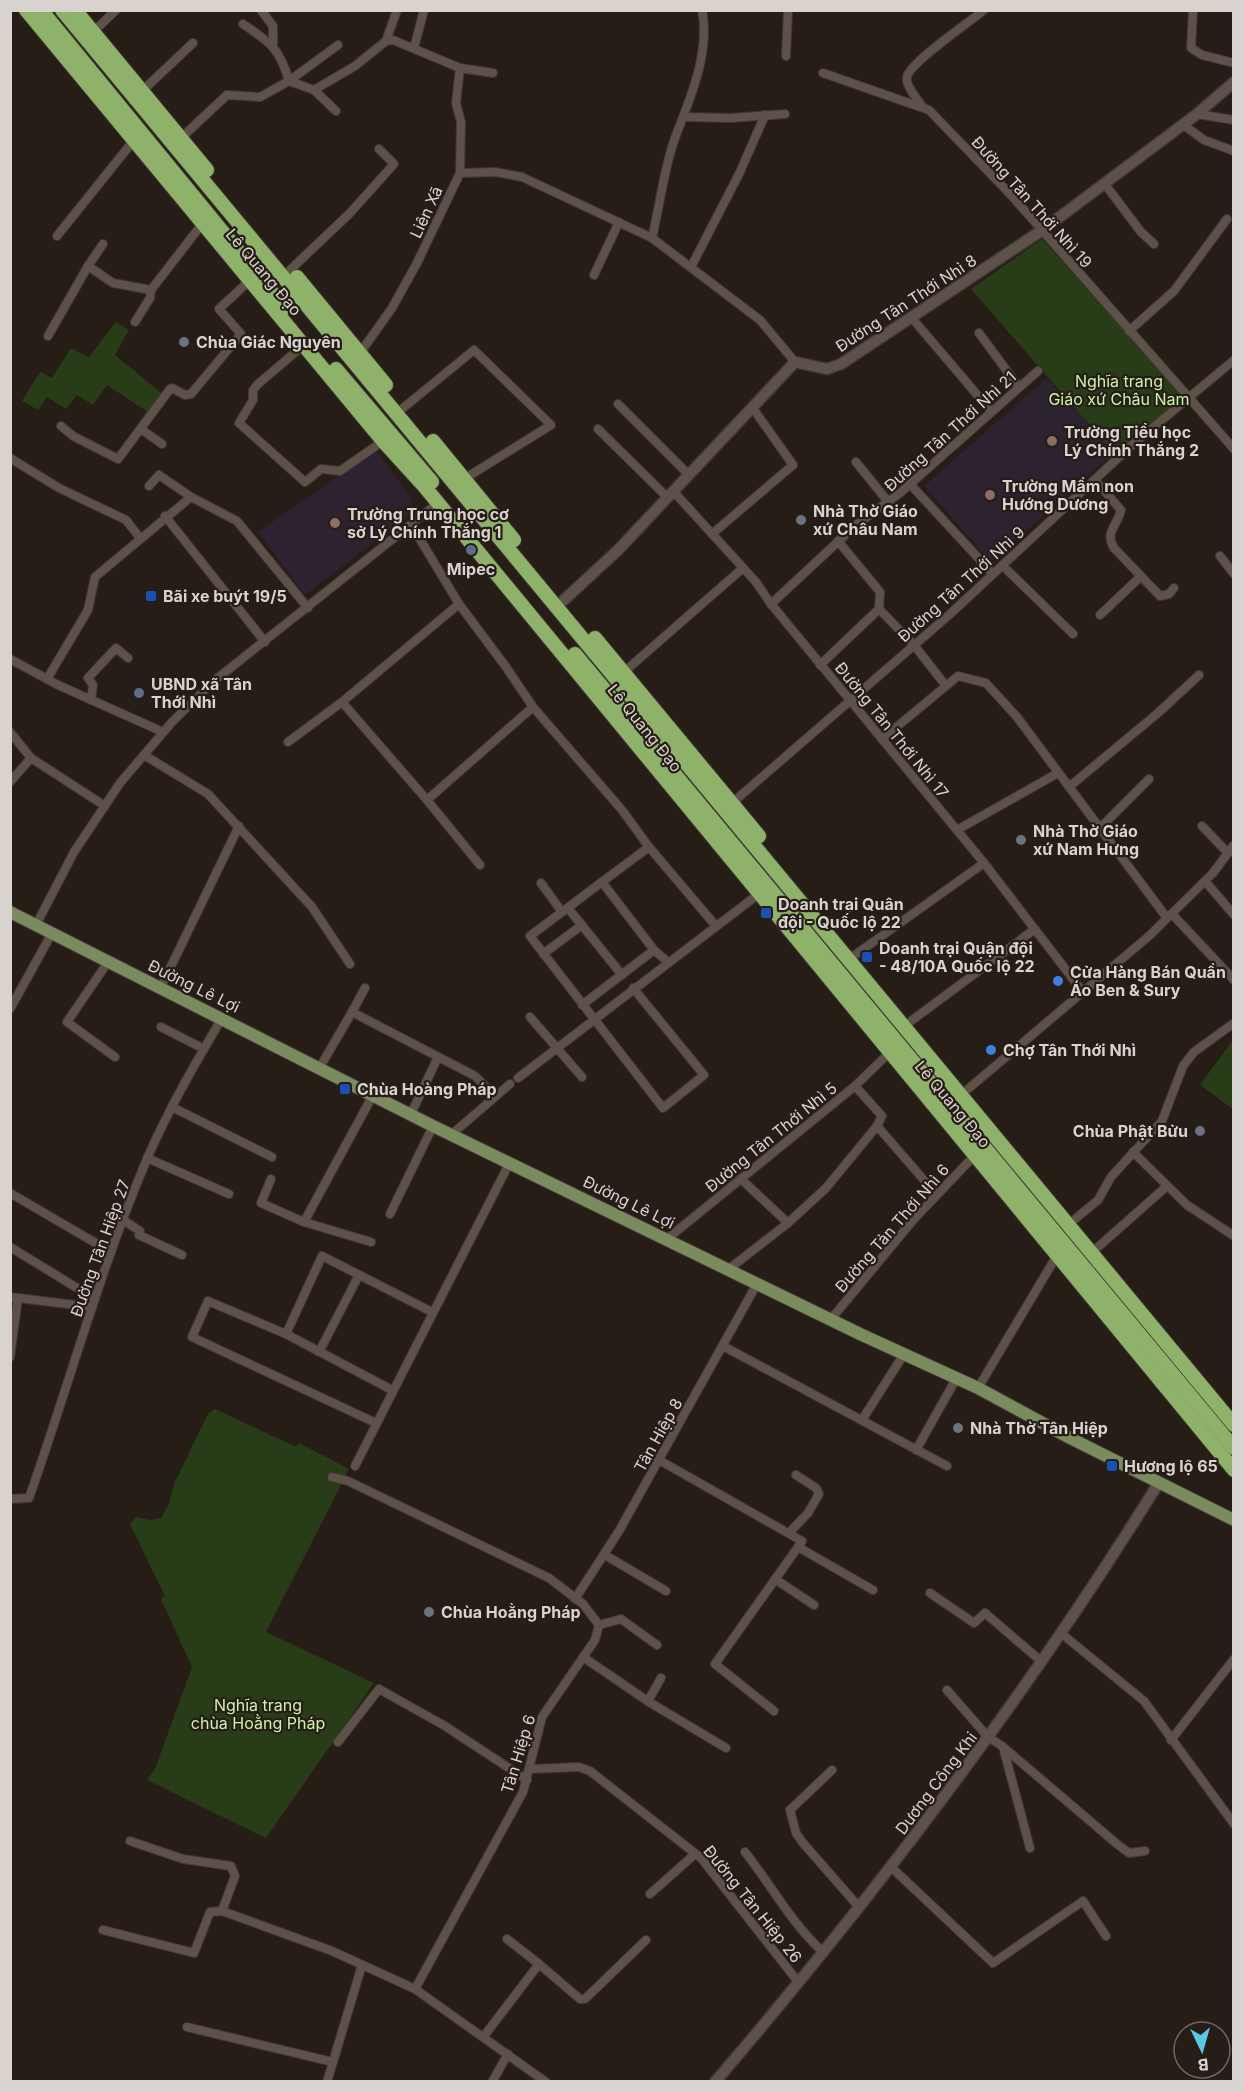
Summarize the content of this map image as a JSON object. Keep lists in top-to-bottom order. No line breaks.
{"streets":{"highway":["Lê Quang Đạo"],"main road":["Đường Lê Lợi"],"street":["Đường Tân Thới Nhì 19","Liên Xã","Đường Tân Thới Nhì 8","Đường Tân Thới Nhì 21","Đường Tân Thới Nhì 9","Đường Tân Thới Nhì 17","Đường Tân Thới Nhì 5","Đường Tản Thới Nhì 6","Đường Tân Hiệp 27","Tân Hiệp 8","Tân Hiệp 6","Dương Công Khi","Đường Tân Hiệp 26"]},"crossings":[["Đường Tân Thới Nhì 19","Đường Tân Thới Nhì 8"],["Đường Tân Thới Nhì 19","Đường Tân Thới Nhì 9"],["Liên Xã","Lê Quang Đạo"],["Lê Quang Đạo","Đường Tân Thới Nhì 9"],["Lê Quang Đạo","Đường Tân Thới Nhì 5"],["Lê Quang Đạo","Đường Tản Thới Nhì 6"],["Đường Tân Thới Nhì 21","Đường Tân Thới Nhì 17"],["Đường Tân Thới Nhì 9","Đường Tân Thới Nhì 17"],["Đường Lê Lợi","Đường Tân Thới Nhì 5"],["Đường Lê Lợi","Đường Tản Thới Nhì 6"],["Đường Lê Lợi","Đường Tân Hiệp 27"],["Đường Lê Lợi","Tân Hiệp 8"],["Đường Lê Lợi","Dương Công Khi"],["Tân Hiệp 6","Đường Tân Hiệp 26"],["Dương Công Khi","Đường Tân Hiệp 26"]],"parks":["Nghĩa trang Giáo xứ Châu Nam","Nghĩa trang chùa Hoằng Pháp"],"places":{"other":["Chùa Giác Nguyên","Trường Tiểu học Lý Chính Thắng 2","Trường Mầm non Hướng Dương","Nhà Thờ Giáo xứ Châu Nam","Trường Trung học cơ sở Lý Chính Thắng 1","Mipec","UBND xã Tân Thới Nhì","Nhà Thờ Giáo xứ Nam Hưng","Cửa Hàng Bán Quần Áo Ben & Sury","Chợ Tân Thới Nhì","Chùa Phật Bửu","Nhà Thờ Tân Hiệp","Chùa Hoằng Pháp"],"transit":["Bãi xe buýt 19/5","Doanh trại Quân đội - Quốc lộ 22","Doanh trại Quận đội - 48/10A Quốc lộ 22","Chùa Hoàng Pháp","Hương lộ 65"]},"north":"bottom"}
